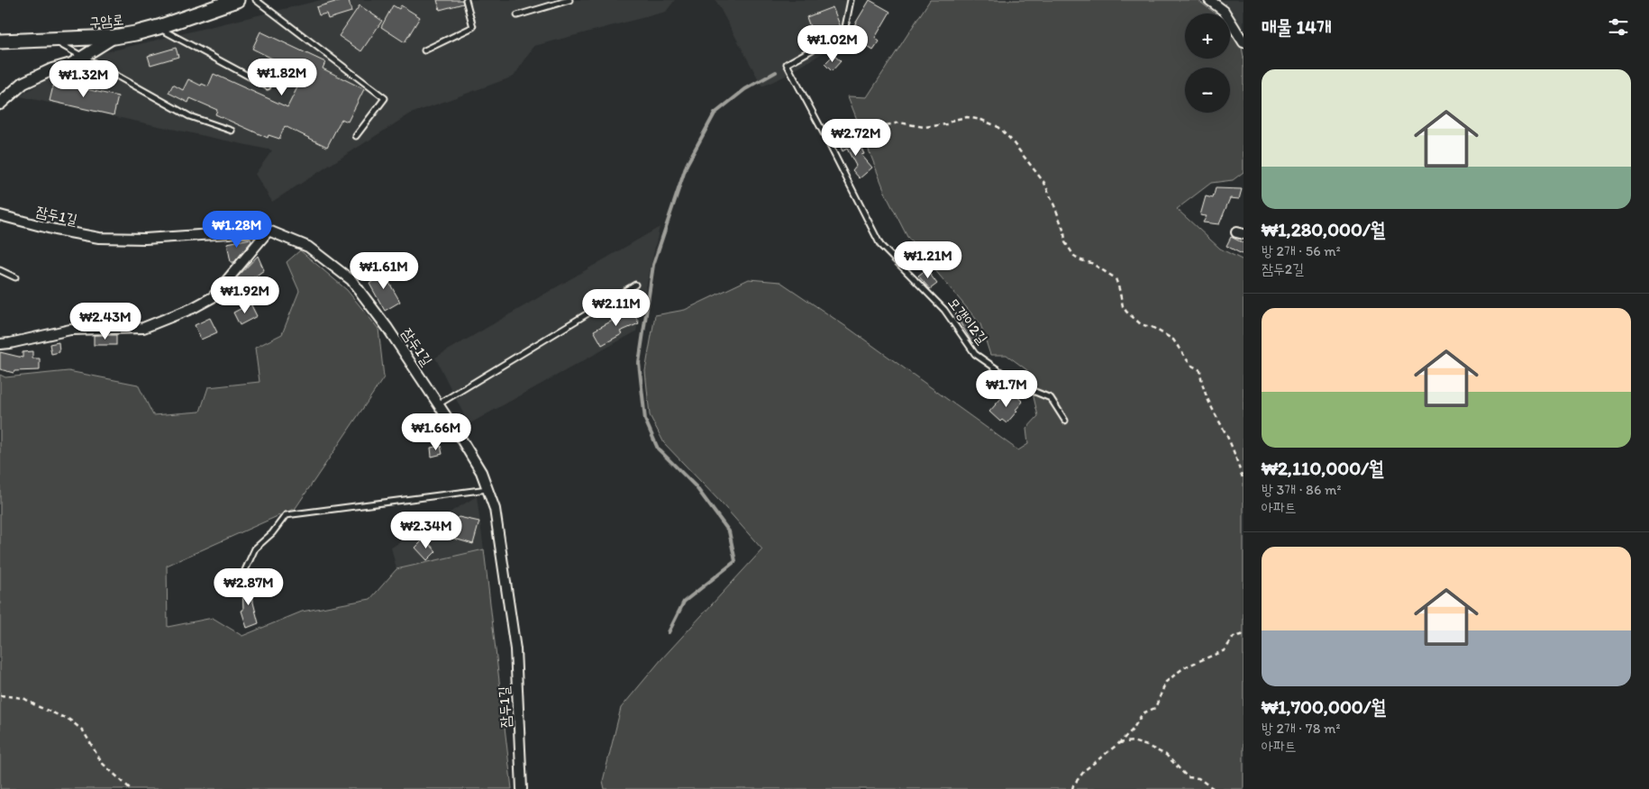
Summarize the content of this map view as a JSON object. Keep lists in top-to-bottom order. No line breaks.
{"streets":{"main road":["구암로"],"street":["잠두1길"],"lane":["모갱이2길"]},"page":{"heading":"매물 14개","map_buttons":["+","−"],"price":["₩1.02M","₩1.82M","₩1.32M","₩2.72M","₩1.28M","₩1.21M","₩1.61M","₩1.92M","₩2.11M","₩2.43M","₩1.7M","₩1.66M","₩2.34M","₩2.87M"],"list":[{"name":"₩1,280,000/월","note":"방 2개 · 56 m² · 잠두2길"},{"name":"₩2,110,000/월","note":"방 3개 · 86 m² · 아파트"},{"name":"₩1,700,000/월","note":"방 2개 · 78 m² · 아파트"}]}}
